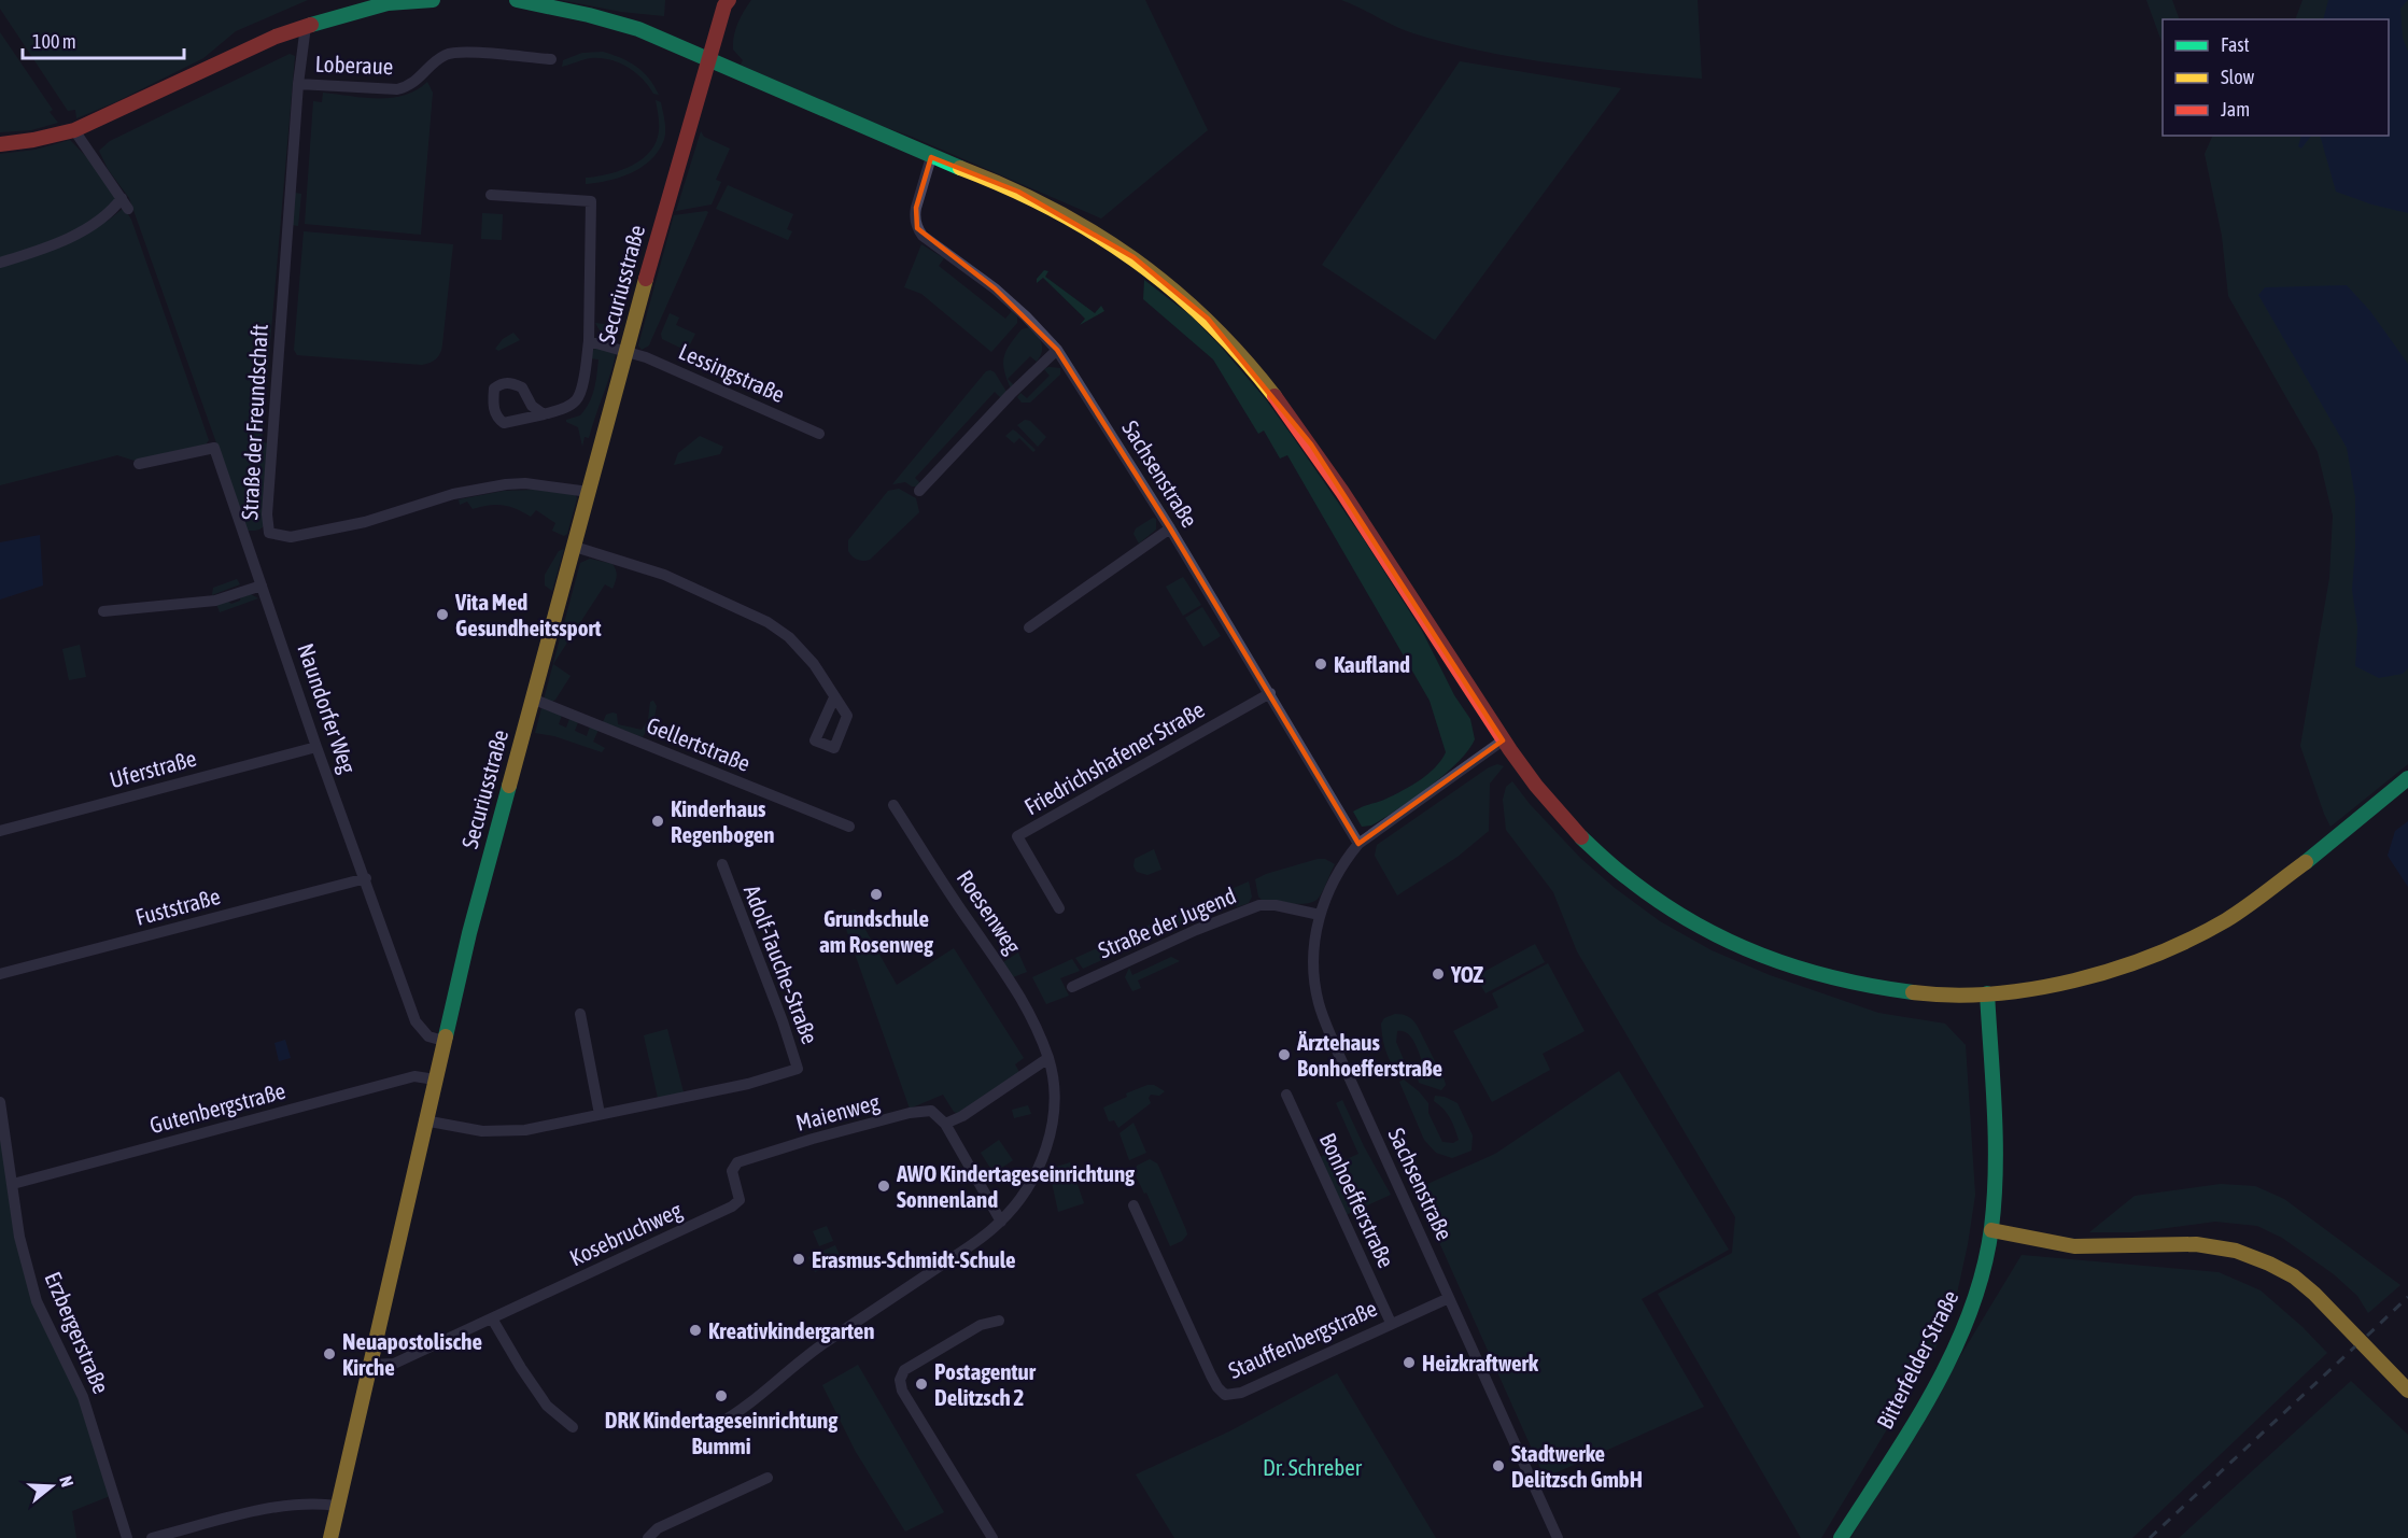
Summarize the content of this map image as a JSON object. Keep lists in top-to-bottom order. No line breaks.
{"streets":{"main road":["Securiusstraße","Bitterfelder Straße"],"street":["Loberaue","Lessingstraße","Straße der Freundschaft","Sachsenstraße","Naundorfer Weg","Gellertstraße","Friedrichshafener Straße","Uferstraße","Fuststraße","Roesenweg","Straße der Jugend","Adolf-Tauche-Straße","Gutenbergstraße","Maienweg","Bonhoefferstraße","Kosebruchweg","Erzbergerstraße","Stauffenbergstraße"]},"crossings":[["Loberaue","Straße der Freundschaft"],["Securiusstraße","Lessingstraße"],["Securiusstraße","Straße der Freundschaft"],["Securiusstraße","Naundorfer Weg"],["Securiusstraße","Gellertstraße"],["Securiusstraße","Adolf-Tauche-Straße"],["Securiusstraße","Gutenbergstraße"],["Securiusstraße","Kosebruchweg"],["Sachsenstraße","Friedrichshafener Straße"],["Sachsenstraße","Straße der Jugend"],["Sachsenstraße","Stauffenbergstraße"],["Naundorfer Weg","Uferstraße"],["Naundorfer Weg","Fuststraße"],["Gutenbergstraße","Erzbergerstraße"],["Maienweg","Kosebruchweg"],["Bonhoefferstraße","Stauffenbergstraße"]],"parks":["Dr. Schreber"],"places":["Vita Med Gesundheitssport","Kaufland","Kinderhaus Regenbogen","Grundschule am Rosenweg","YOZ","Ärztehaus Bonhoefferstraße","AWO Kindertageseinrichtung Sonnenland","Erasmus-Schmidt-Schule","Kreativkindergarten","Neuapostolische Kirche","Heizkraftwerk","Postagentur Delitzsch 2","DRK Kindertageseinrichtung Bummi","Stadtwerke Delitzsch GmbH"],"legend":["Fast","Slow","Jam"],"scale_bar":"100 m","north":"right"}
